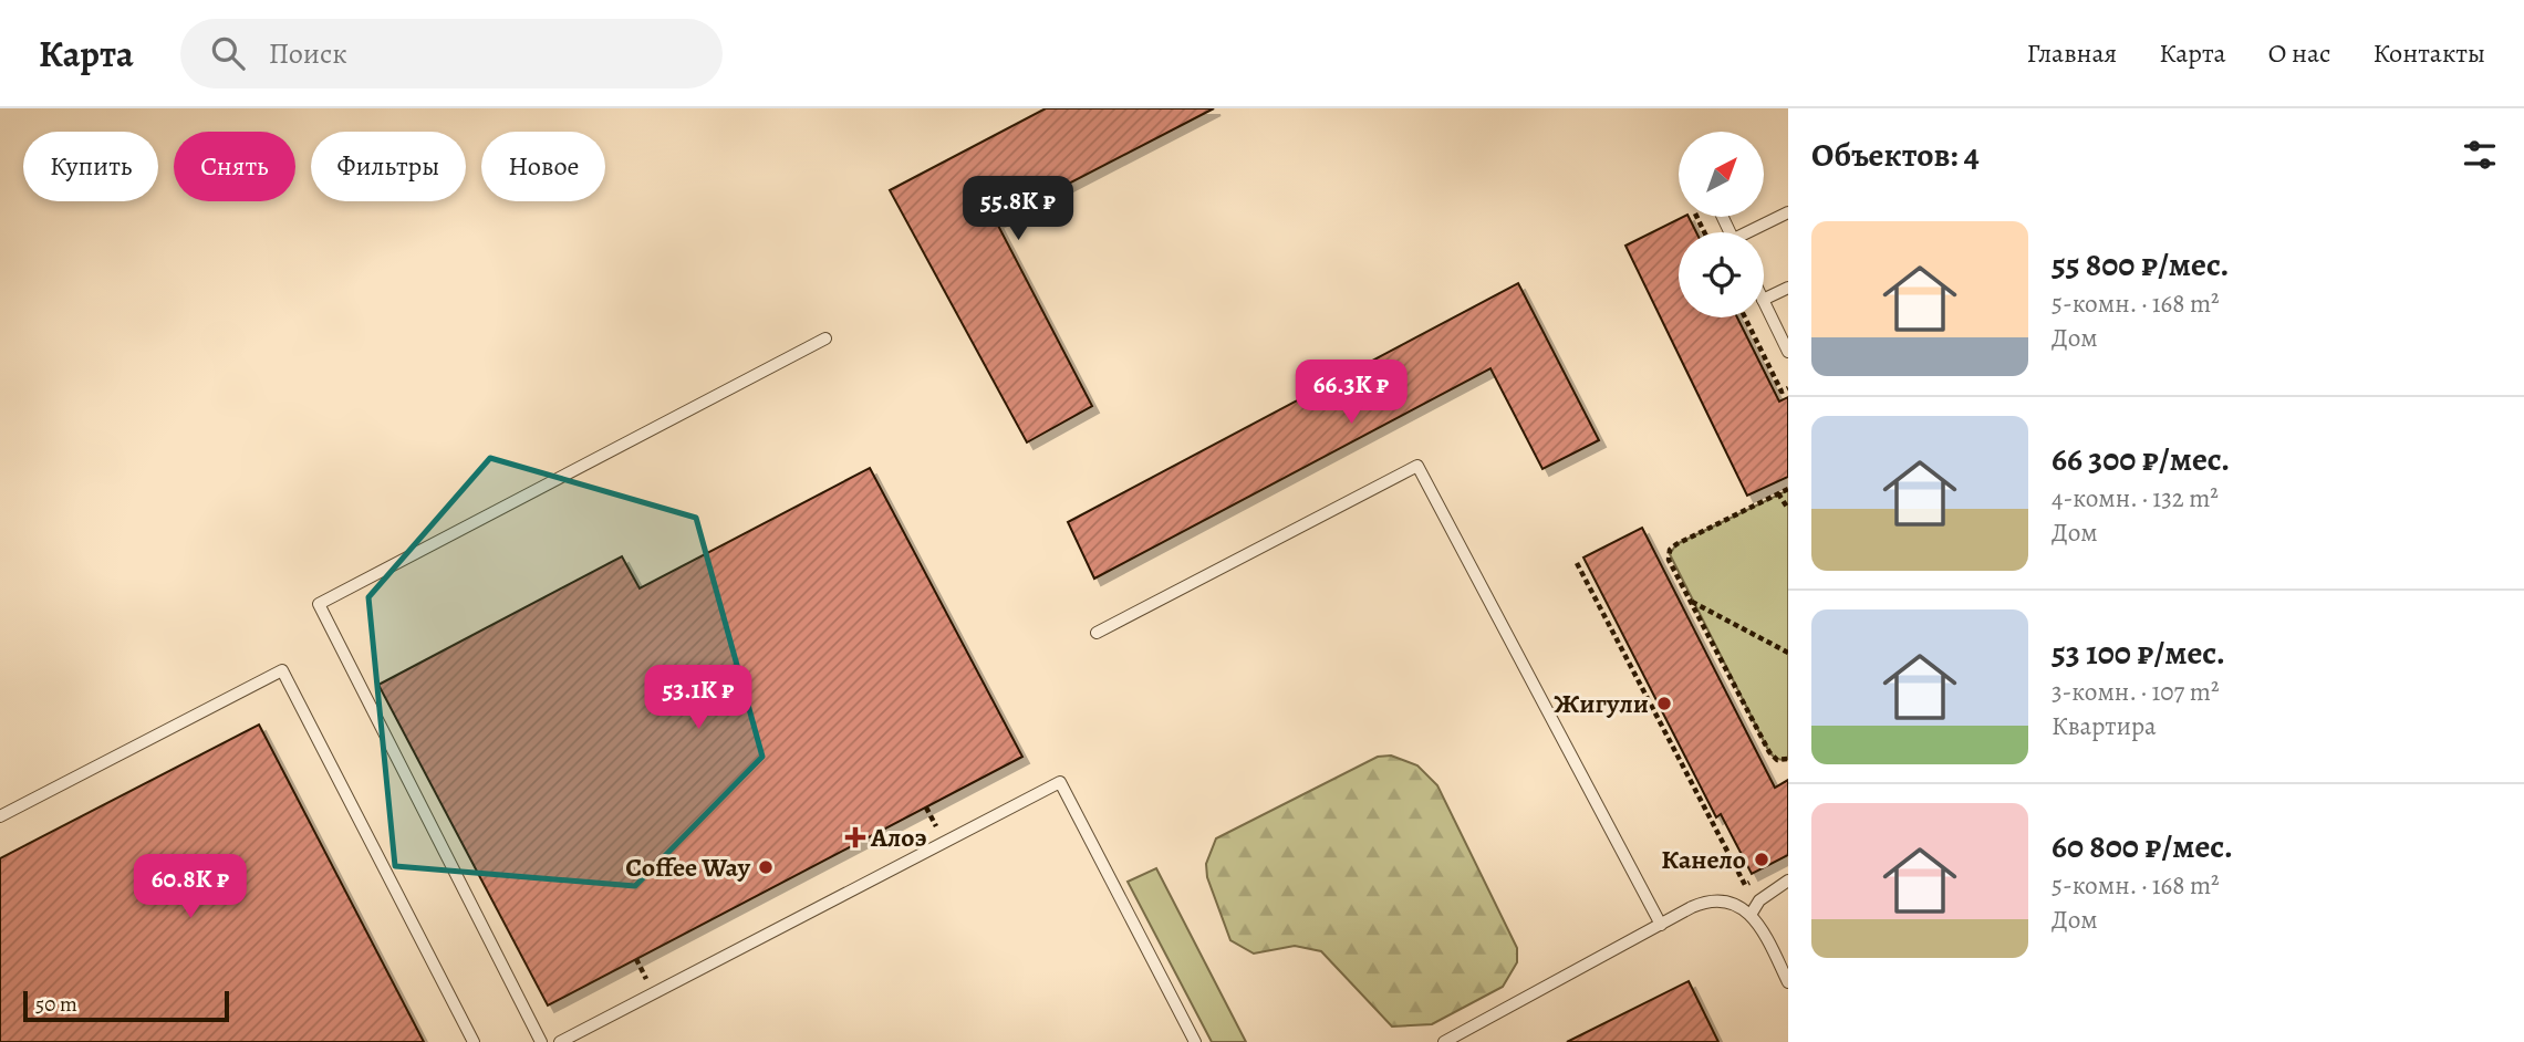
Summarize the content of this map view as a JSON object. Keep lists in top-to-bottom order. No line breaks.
{"places":{"other":["Жигули","Канело","Coffee Way"],"health":["Алоэ"]},"scale_bar":"50 m","north":"top right","page":{"header":"Карта","search":"Поиск","nav":["Главная","Карта","О нас","Контакты"],"heading":"Объектов: 4","chip":["Купить","Снять","Фильтры","Новое"],"price":["55.8K ₽","66.3K ₽","53.1K ₽","60.8K ₽"],"list":[{"name":"55 800 ₽/мес.","note":"5-комн. · 168 m² · Дом"},{"name":"66 300 ₽/мес.","note":"4-комн. · 132 m² · Дом"},{"name":"53 100 ₽/мес.","note":"3-комн. · 107 m² · Квартира"},{"name":"60 800 ₽/мес.","note":"5-комн. · 168 m² · Дом"}],"scale":"50 m"}}
